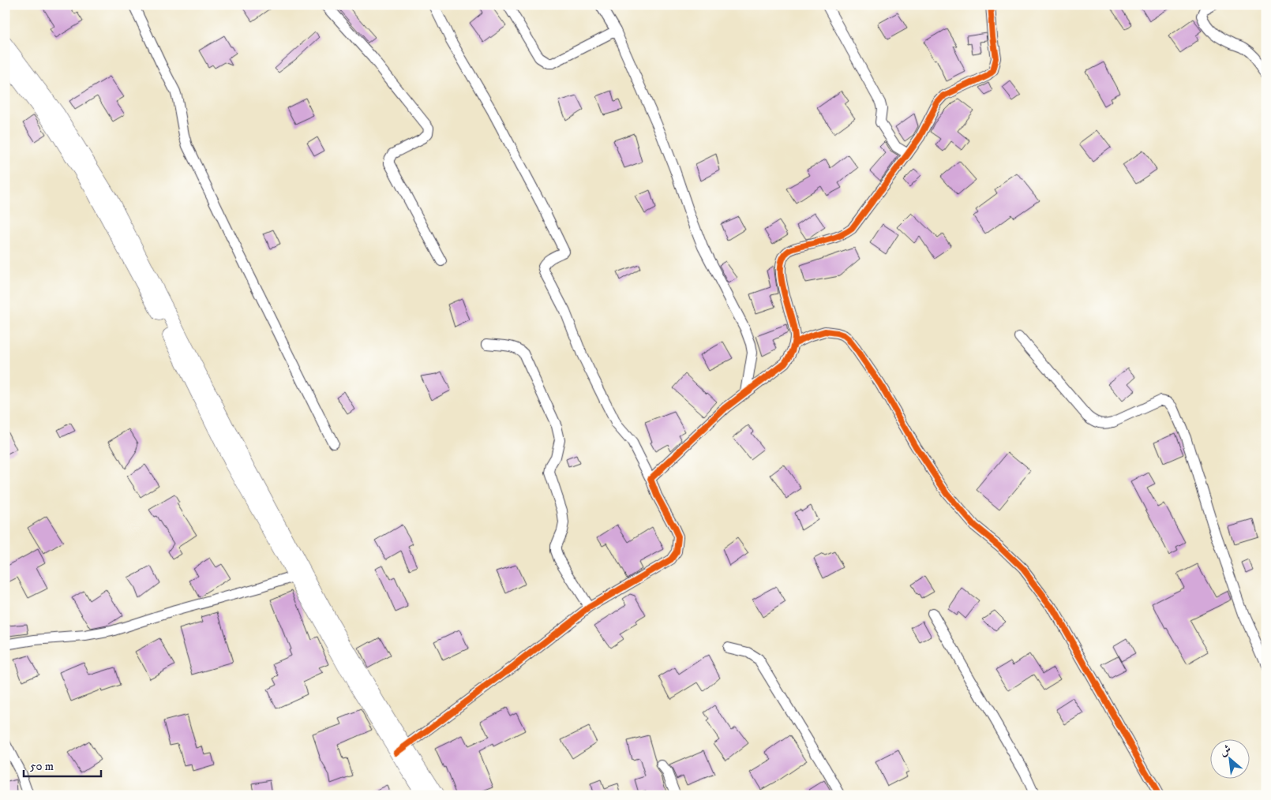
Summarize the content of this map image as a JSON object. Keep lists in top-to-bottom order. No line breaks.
{"scale_bar":"50 m","north":"top left"}
